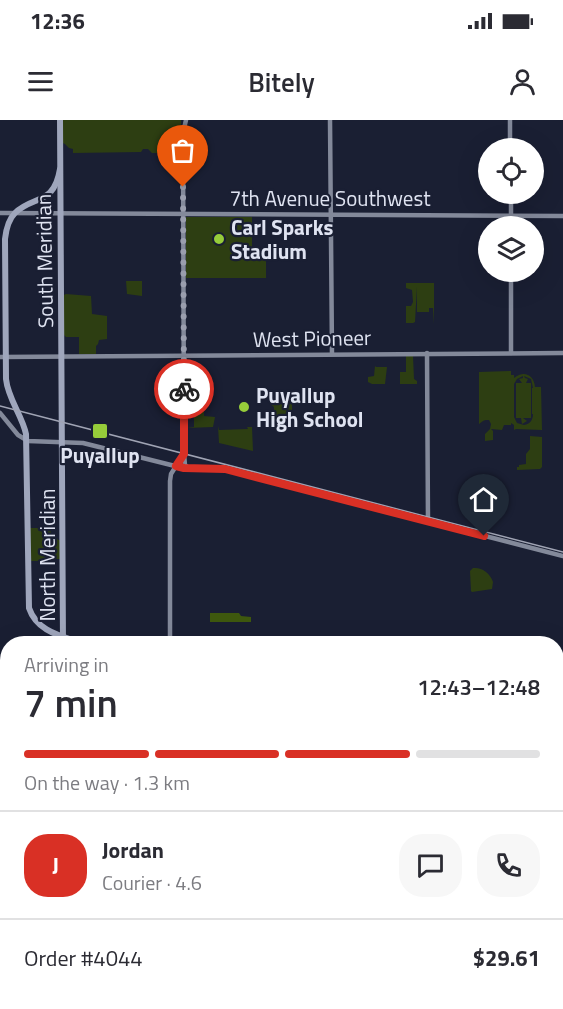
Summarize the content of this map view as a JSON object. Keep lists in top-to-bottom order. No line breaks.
{"streets":{"main road":["South Meridian","North Meridian"],"street":["7th Avenue Southwest","West Pioneer"]},"crossings":[["7th Avenue Southwest","South Meridian"],["South Meridian","West Pioneer"],["South Meridian","North Meridian"]],"places":{"other":["Carl Sparks Stadium","Puyallup High School"],"transit":["Puyallup"]},"page":{"status":"12:36","header":"Bitely","heading":["7 min","Arriving in","12:43–12:48"],"panel":["Jordan","Courier · 4.6","Order #4044","$29.61"],"bar":"On the way · 1.3 km","round":"J"}}
